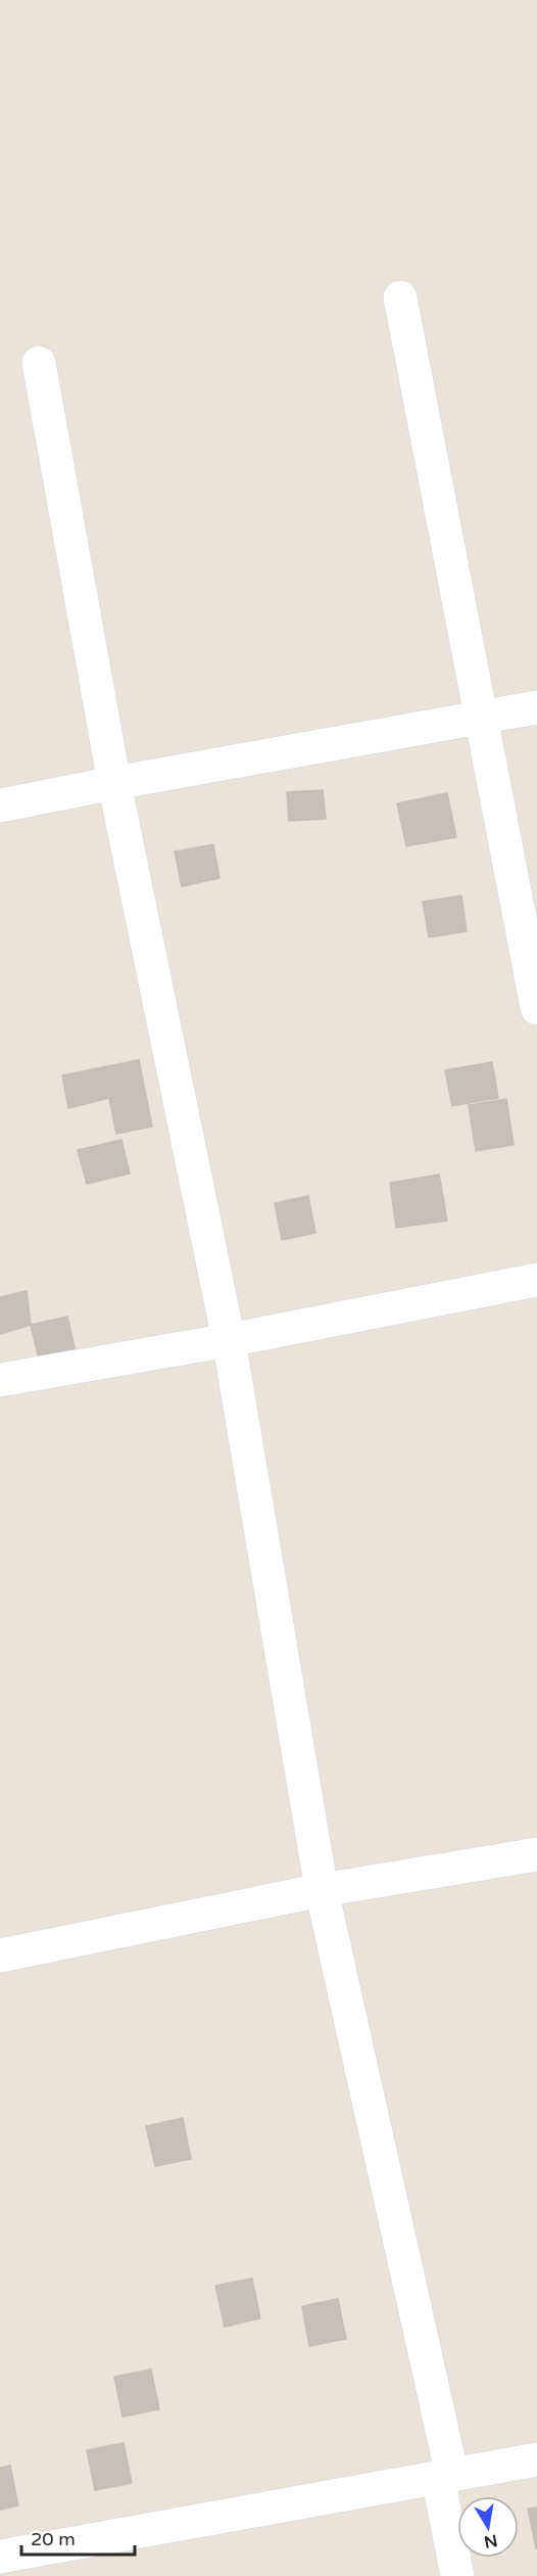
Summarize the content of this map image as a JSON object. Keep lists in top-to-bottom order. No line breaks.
{"scale_bar":"20 m","north":"bottom"}
